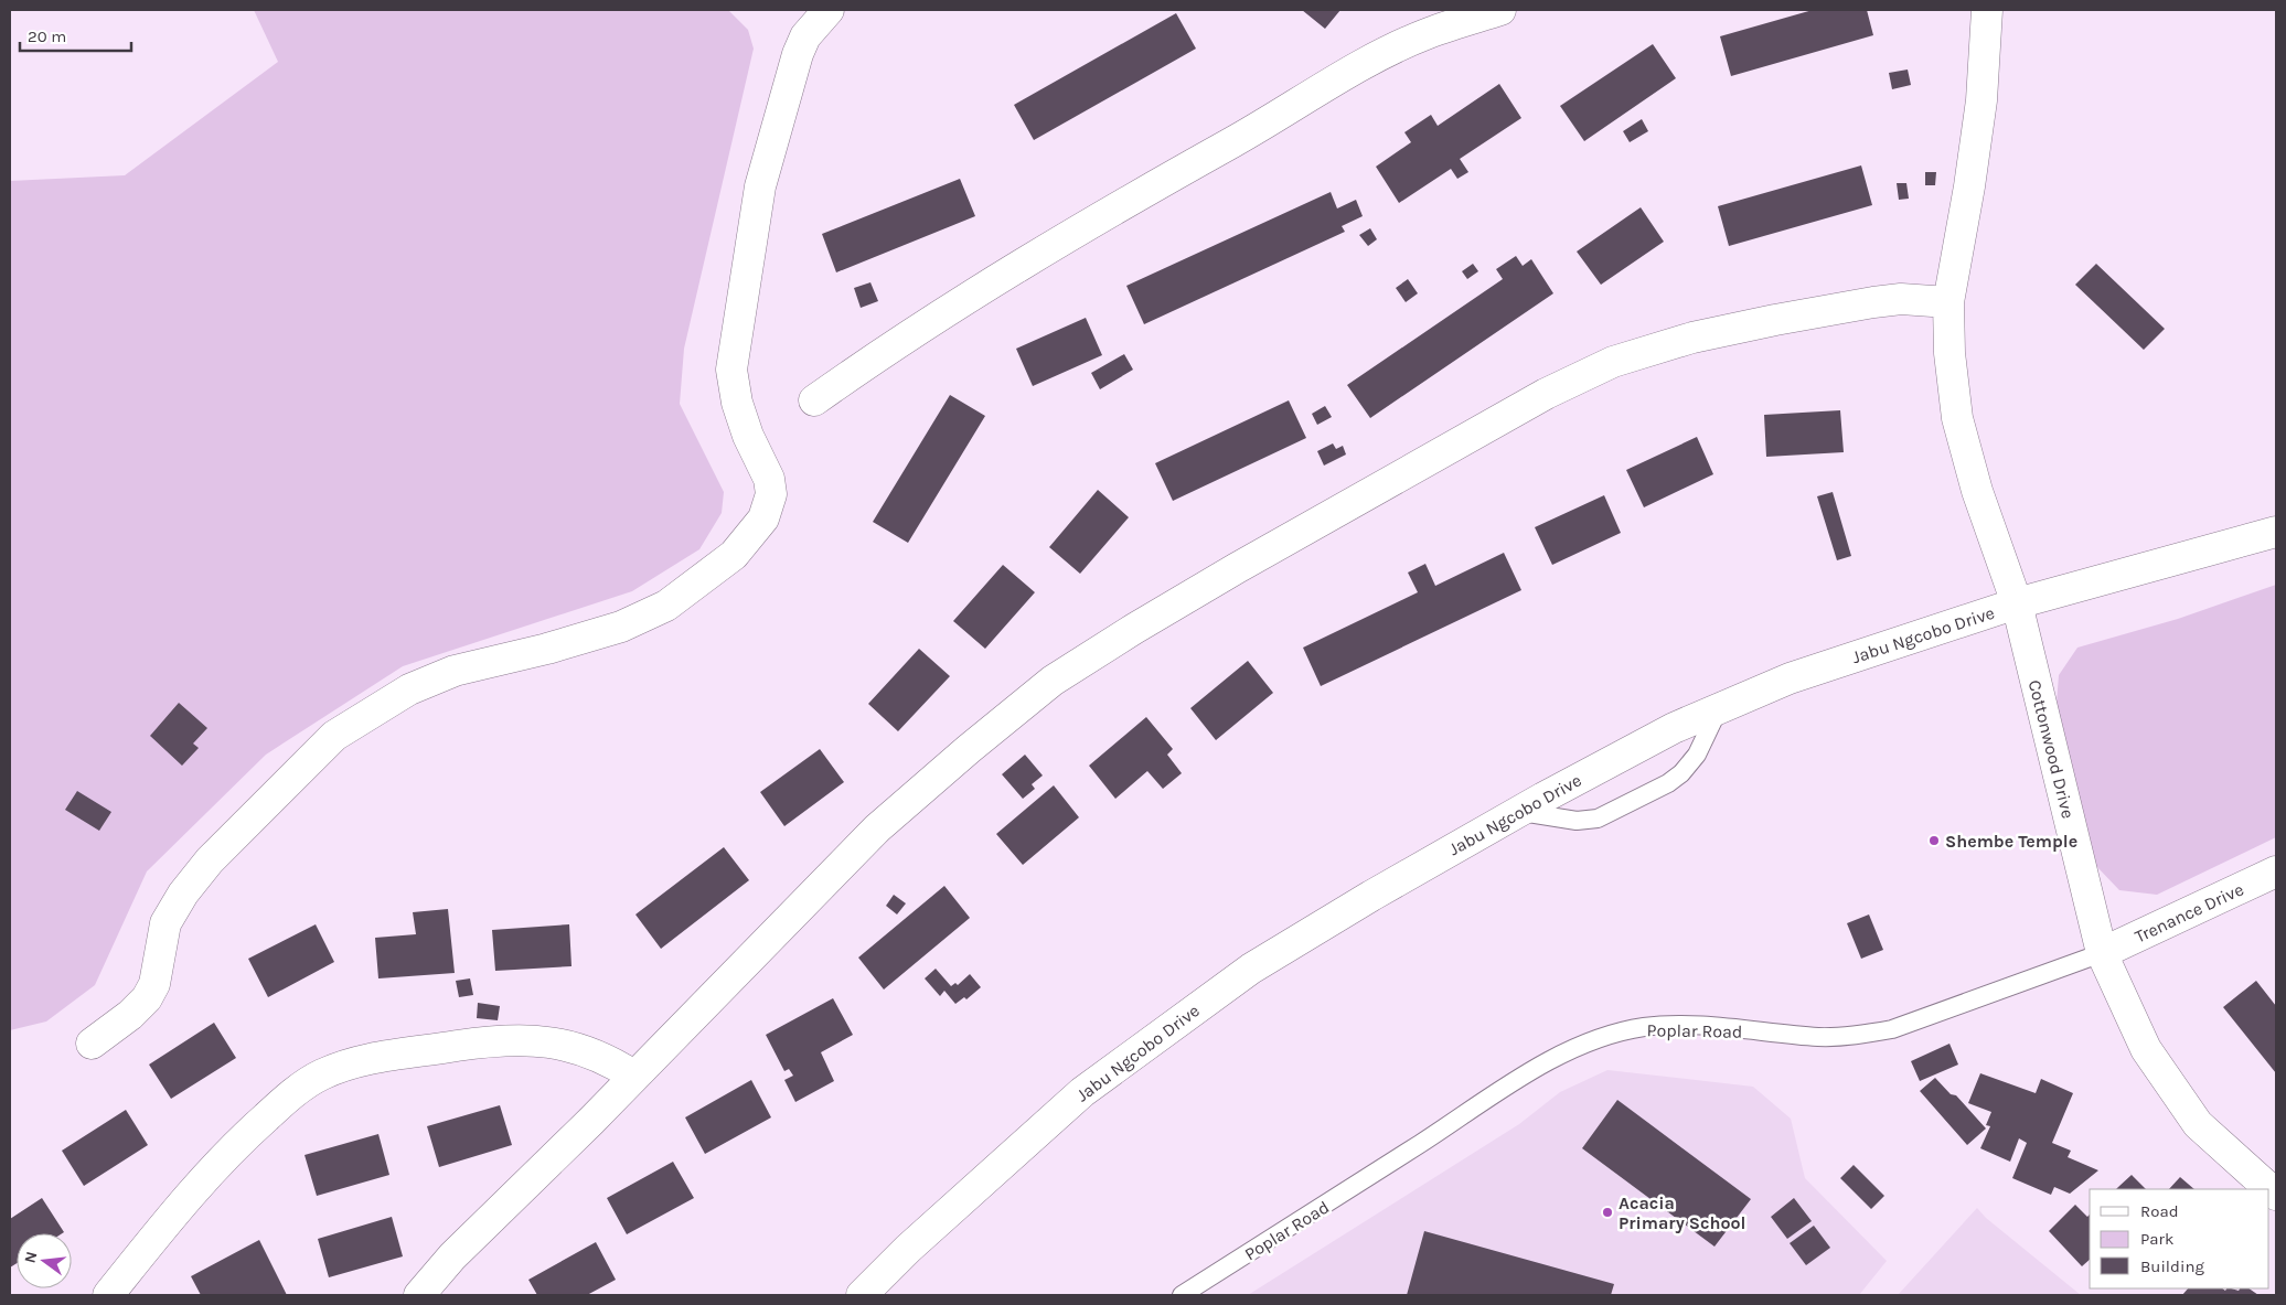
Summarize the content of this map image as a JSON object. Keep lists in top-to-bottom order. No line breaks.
{"streets":{"street":["Jabu Ngcobo Drive","Cottonwood Drive","Trenance Drive"],"lane":["Poplar Road"]},"crossings":[["Jabu Ngcobo Drive","Cottonwood Drive"],["Cottonwood Drive","Trenance Drive"],["Cottonwood Drive","Poplar Road"],["Trenance Drive","Poplar Road"]],"places":["Shembe Temple","Acacia Primary School"],"legend":["Road","Park","Building"],"scale_bar":"20 m","north":"left"}
